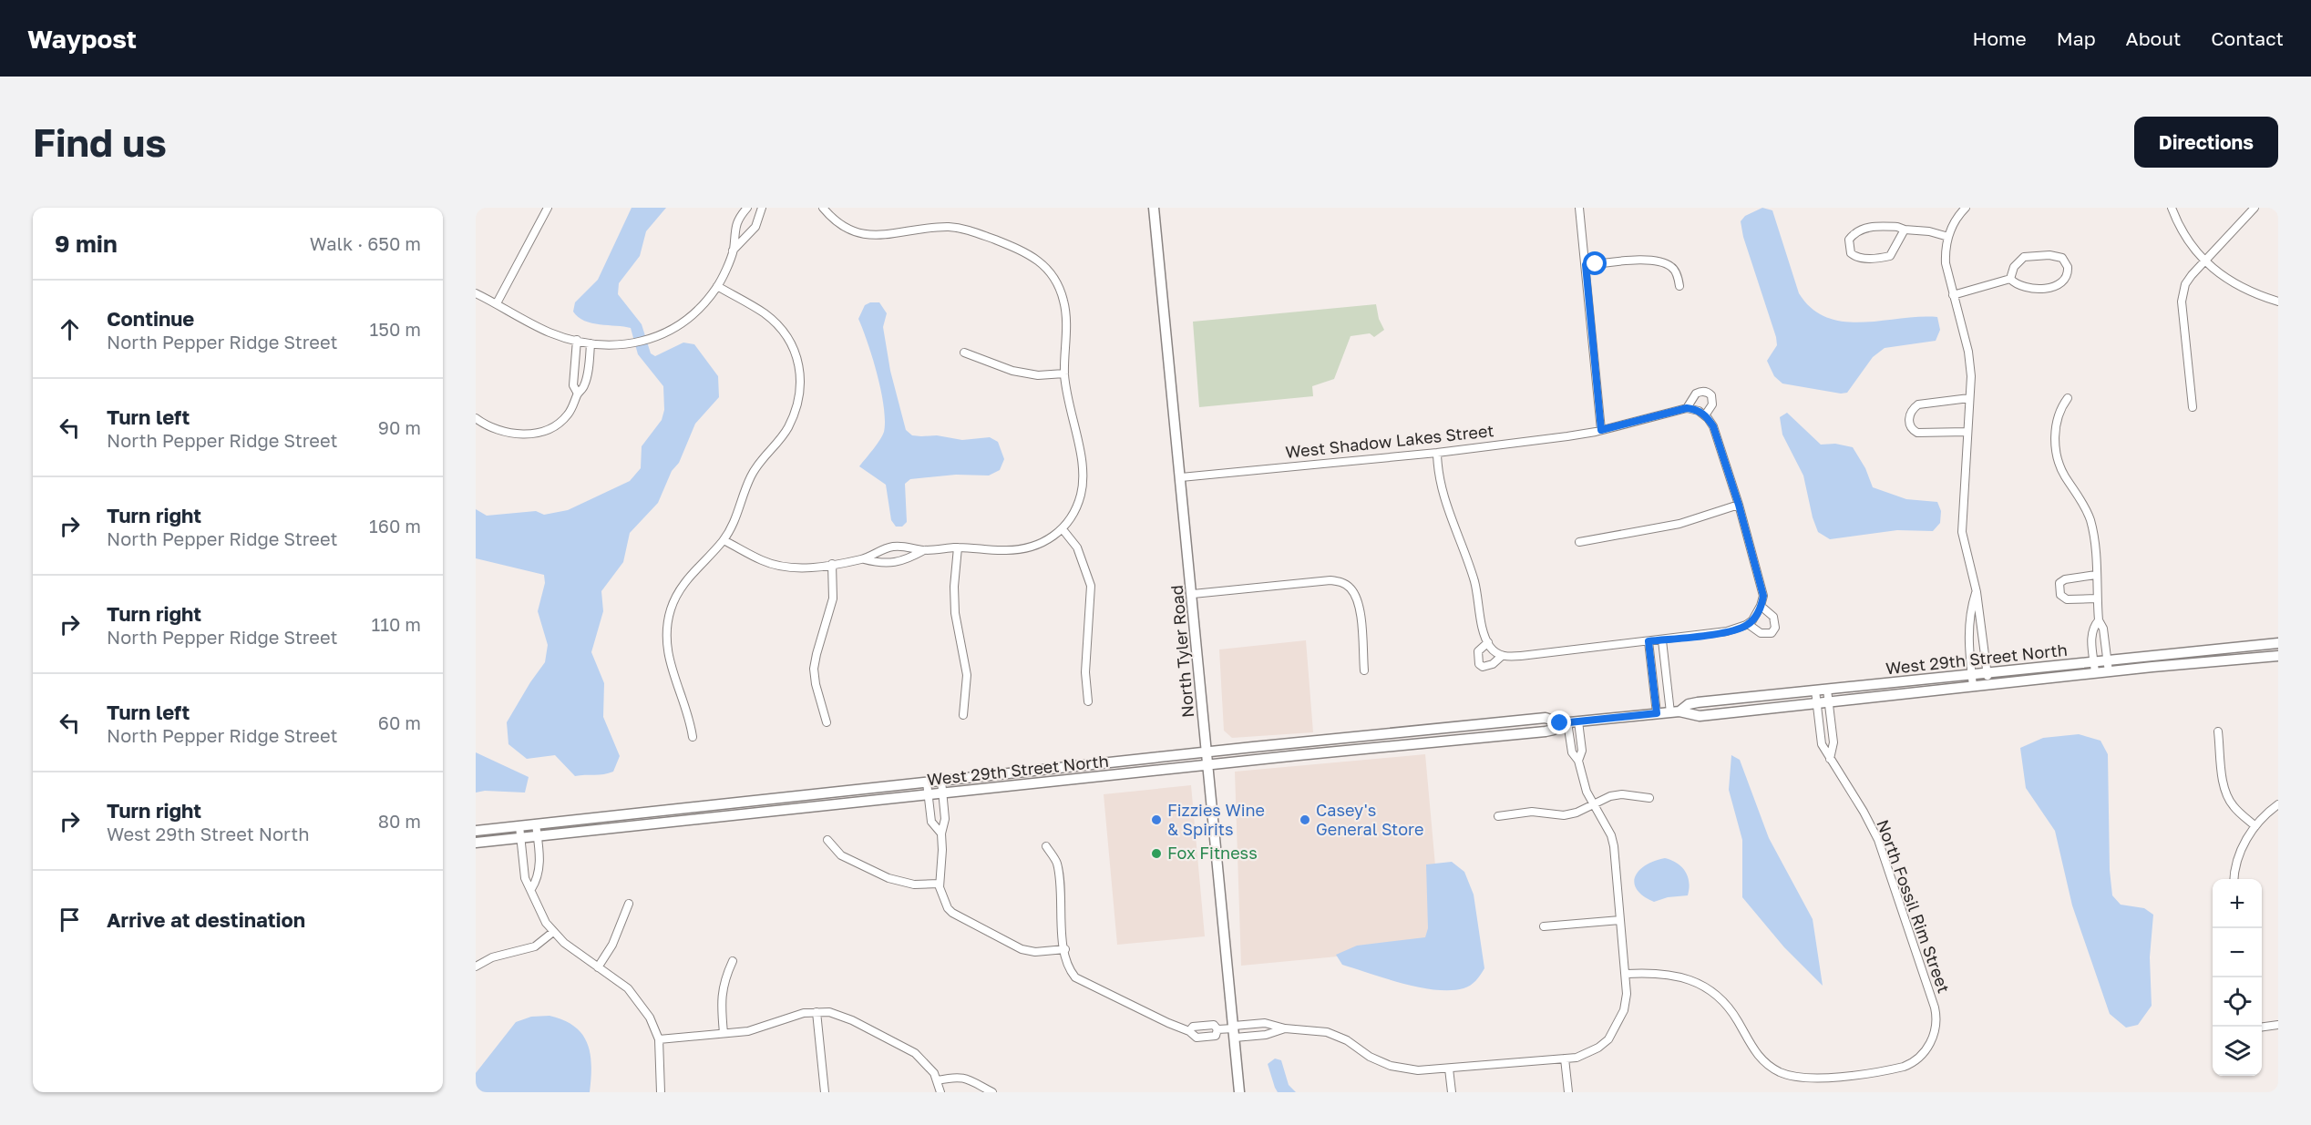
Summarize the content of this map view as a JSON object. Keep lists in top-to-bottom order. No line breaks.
{"streets":{"main road":["North Tyler Road","West 29th Street North"],"street":["West Shadow Lakes Street","North Fossil Rim Street"]},"crossings":[["West Shadow Lakes Street","North Tyler Road"],["North Tyler Road","West 29th Street North"],["West 29th Street North","North Fossil Rim Street"]],"places":["Fizzies Wine & Spirits","Casey's General Store","Fox Fitness"],"page":{"header":"Waypost","nav":["Home","Map","About","Contact"],"buttons":"Directions","title":"Find us","heading":["9 min","Walk · 650 m"],"list":[["Continue","North Pepper Ridge Street","150 m"],["Turn left","North Pepper Ridge Street","90 m"],["Turn right","North Pepper Ridge Street","160 m"],["Turn right","North Pepper Ridge Street","110 m"],["Turn left","North Pepper Ridge Street","60 m"],["Turn right","West 29th Street North","80 m"],"Arrive at destination"],"map_buttons":["+","−"]}}
